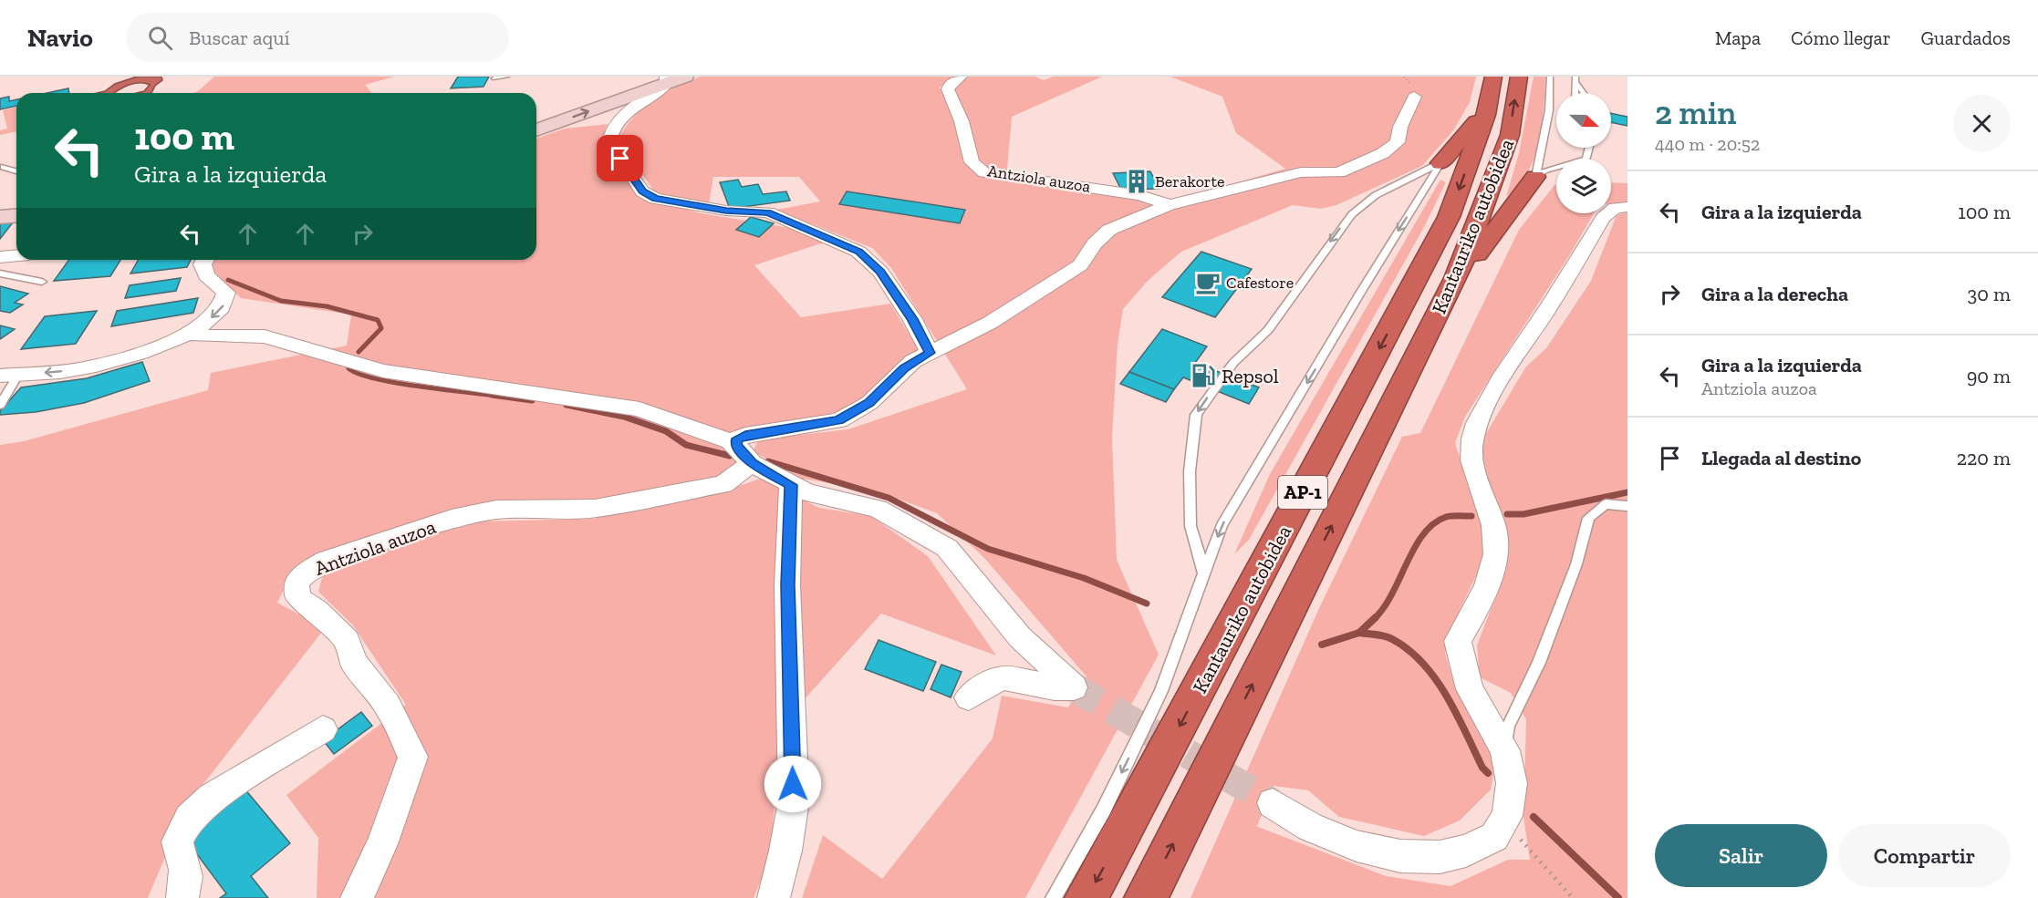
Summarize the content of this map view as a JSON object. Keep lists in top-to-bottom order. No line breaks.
{"streets":{"highway":["Kantauriko autobidea","AP-1"],"street":["Antziola auzoa"]},"places":{"building":["Berakorte"],"cafe":["Cafestore"],"fuel station":["Repsol"]},"north":"right","page":{"header":"Navio","search":"Buscar aquí","nav":["Mapa","Cómo llegar","Guardados"],"heading":["2 min","440 m · 20:52"],"turn":["100 m","Gira a la izquierda"],"list":[{"name":"Gira a la izquierda","value":"100 m"},{"name":"Gira a la derecha","value":"30 m"},{"name":"Gira a la izquierda","note":"Antziola auzoa","value":"90 m"},{"name":"Llegada al destino","value":"220 m"}],"buttons":["Salir","Compartir"]}}
